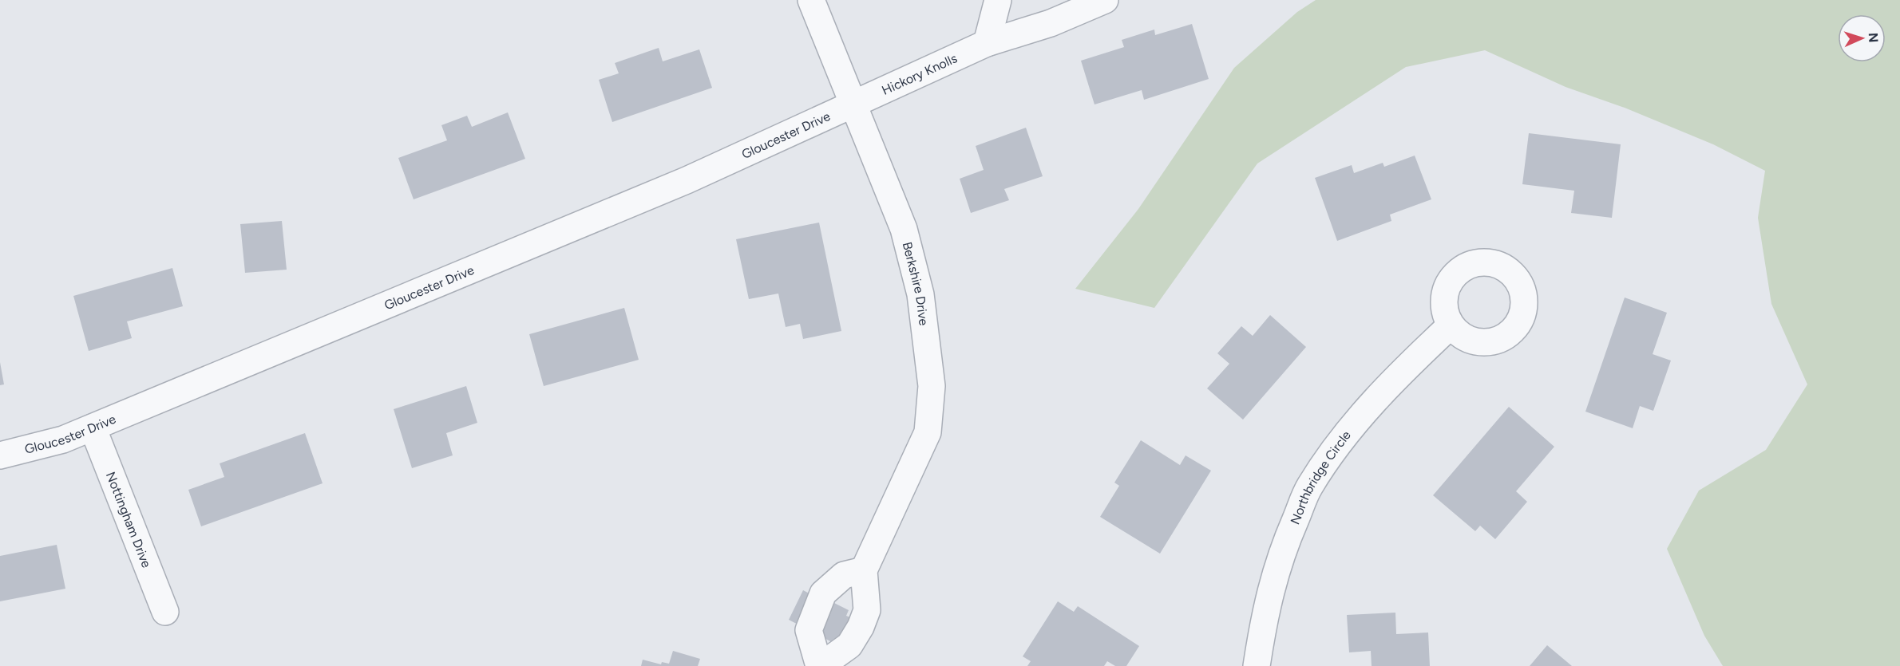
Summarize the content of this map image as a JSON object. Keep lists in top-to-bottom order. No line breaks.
{"streets":{"street":["Hickory Knolls","Gloucester Drive","Berkshire Drive","Northbridge Circle","Nottingham Drive"]},"crossings":[["Hickory Knolls","Gloucester Drive"],["Hickory Knolls","Berkshire Drive"],["Gloucester Drive","Berkshire Drive"],["Gloucester Drive","Nottingham Drive"]],"north":"right"}
